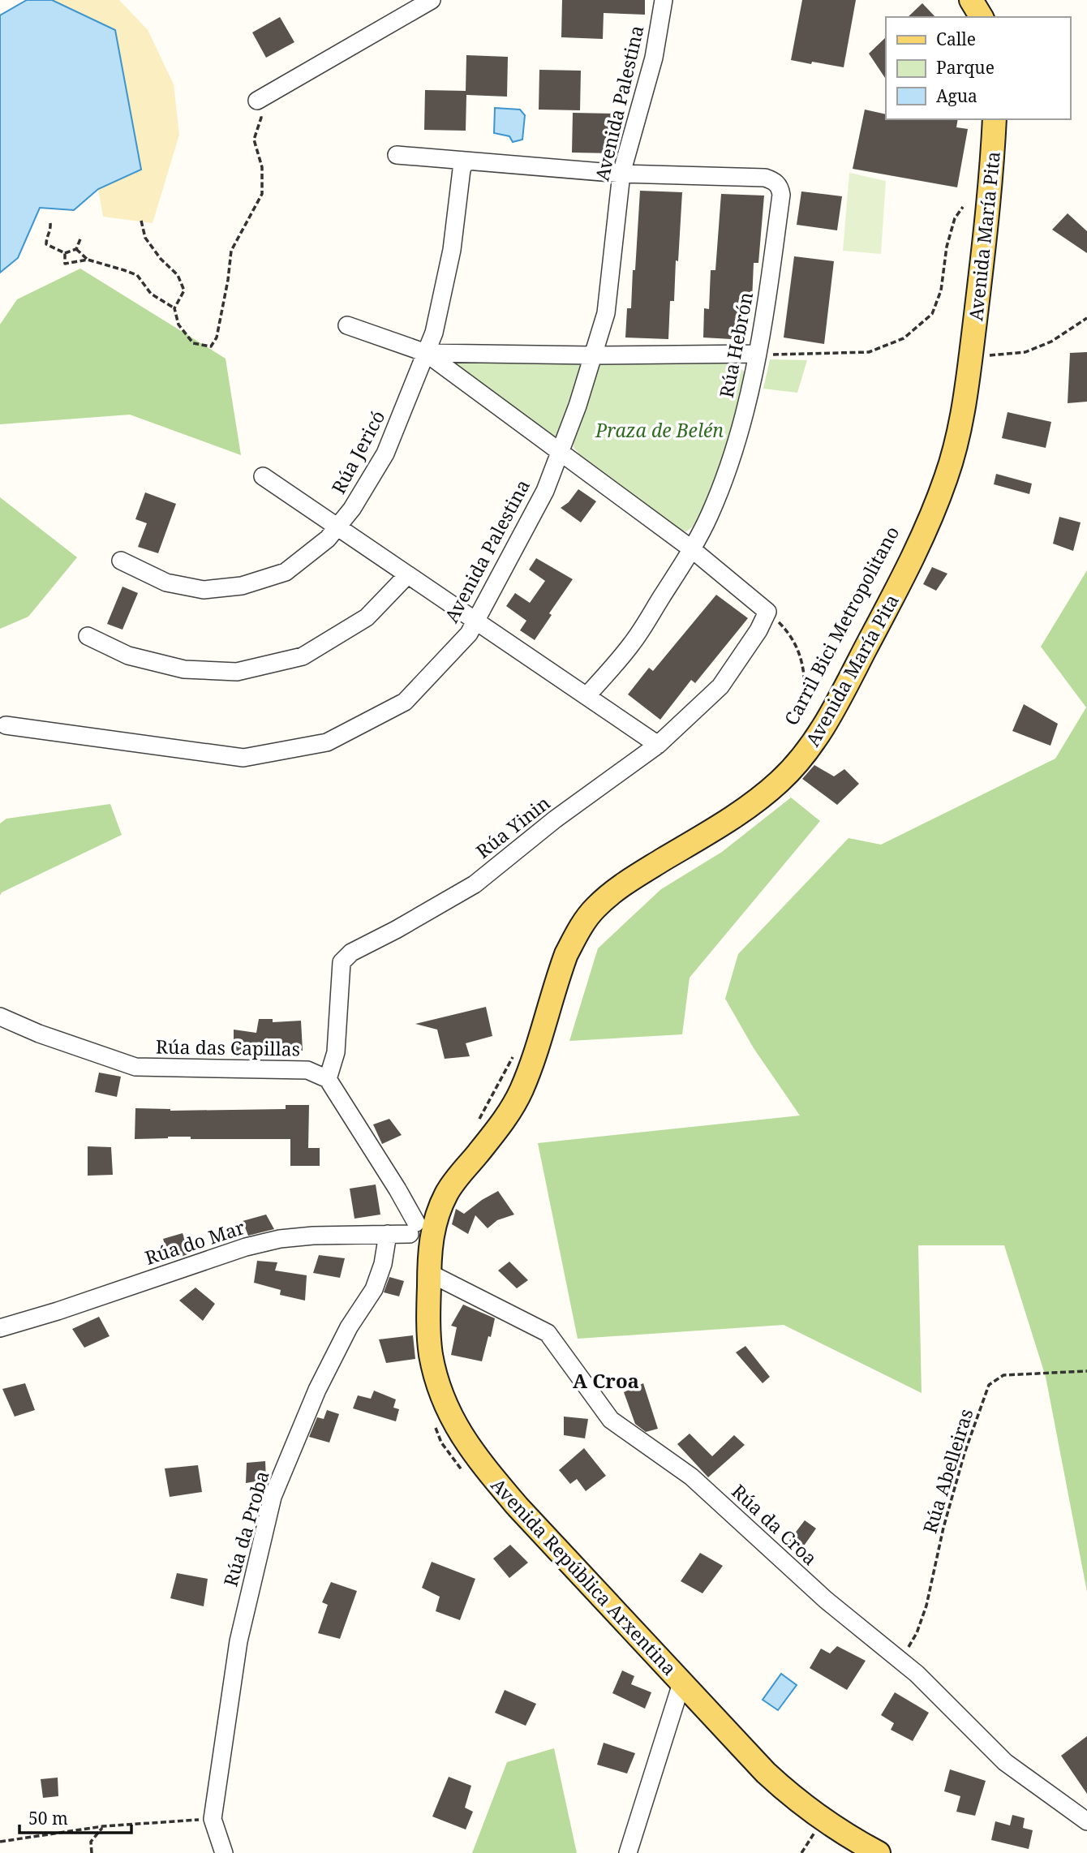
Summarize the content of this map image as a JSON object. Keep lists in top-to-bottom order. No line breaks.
{"streets":{"main road":["Avenida María Pita","Avenida República Arxentina"],"street":["Avenida Palestina","Rúa Hebrón","Rúa Jericó","Rúa Yinin","Rúa das Capillas","Rúa do Mar","Rúa da Croa","Rúa da Proba"],"path":["Rúa Abelleiras"]},"crossings":[["Avenida Palestina","Rúa Hebrón"],["Avenida María Pita","Rúa do Mar"],["Avenida María Pita","Avenida República Arxentina"],["Rúa Yinin","Rúa das Capillas"],["Rúa do Mar","Rúa da Proba"],["Rúa do Mar","Avenida República Arxentina"],["Rúa Abelleiras","Rúa da Croa"],["Rúa da Croa","Avenida República Arxentina"]],"districts":["A Croa"],"parks":["Praza de Belén"],"legend":["Calle","Parque","Agua"],"scale_bar":"50 m"}
